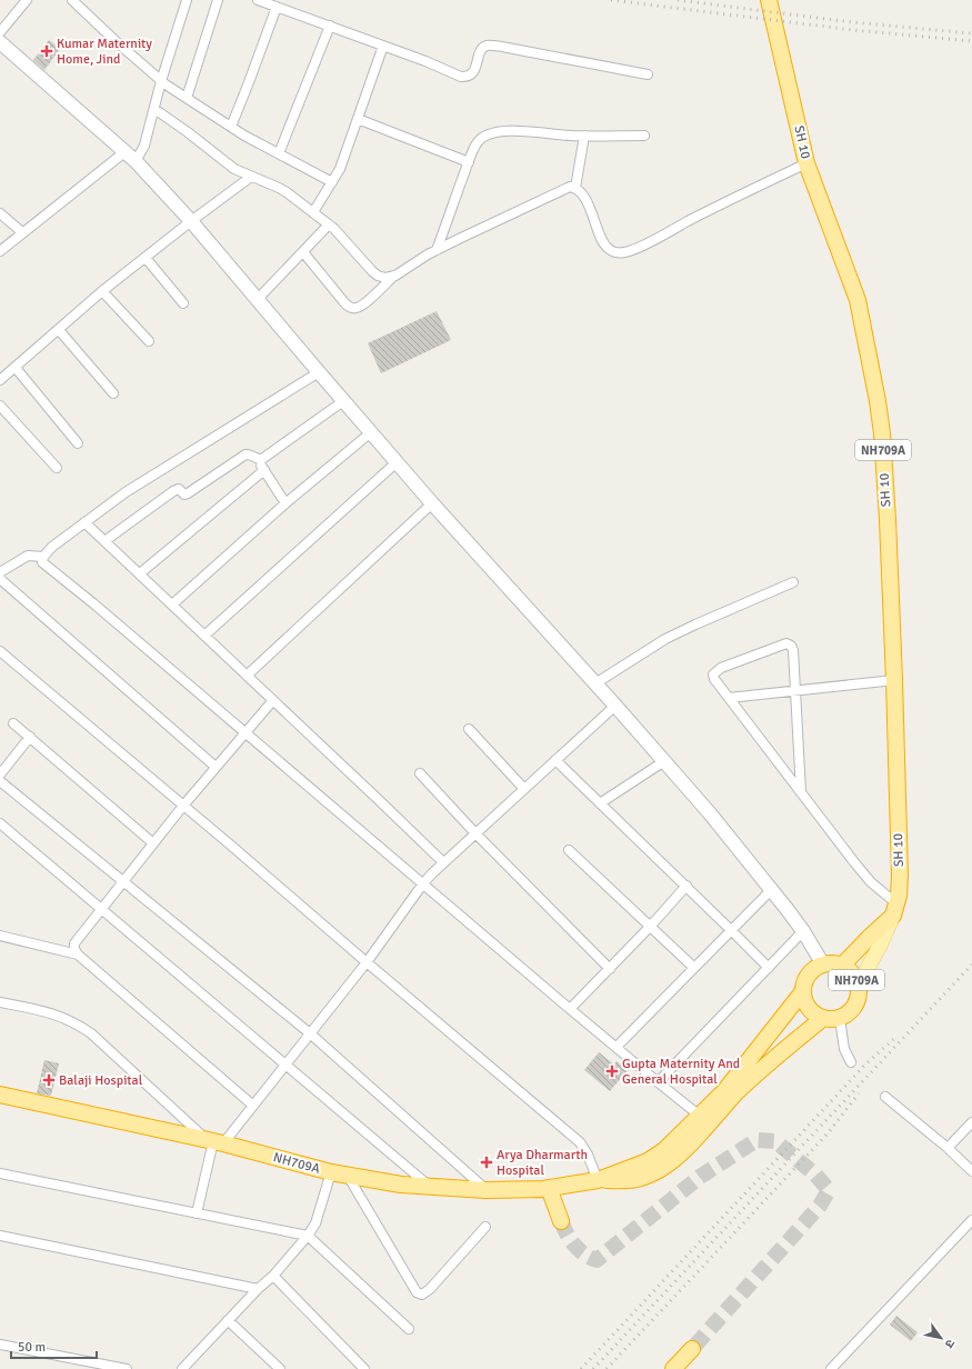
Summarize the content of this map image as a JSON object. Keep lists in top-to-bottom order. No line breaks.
{"streets":{"highway":["SH 10","NH709A"]},"crossings":[["SH 10","NH709A"]],"places":{"health":["Kumar Maternity Home, Jind","Gupta Maternity And General Hospital","Balaji Hospital","Arya Dharmarth Hospital"]},"scale_bar":"50 m","north":"bottom right"}
